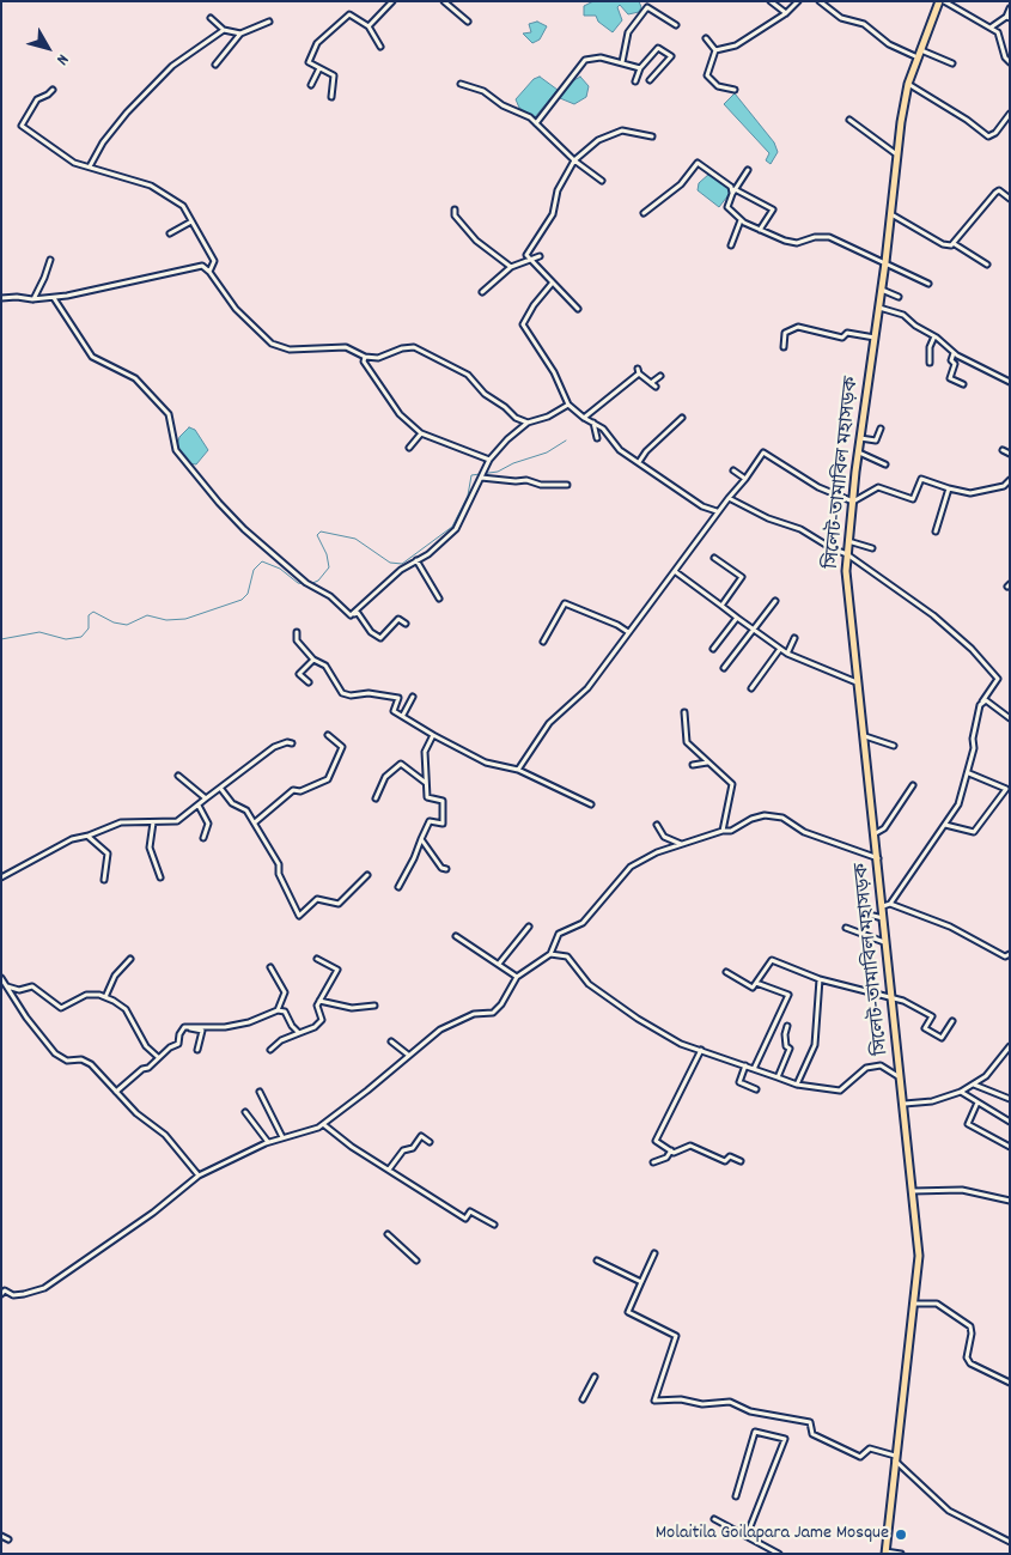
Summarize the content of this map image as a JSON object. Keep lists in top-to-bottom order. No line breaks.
{"streets":{"highway":["সিলেট-তামাবিল মহাসড়ক"]},"places":["Molaitila Goilapara Jame Mosque"],"north":"bottom right"}
